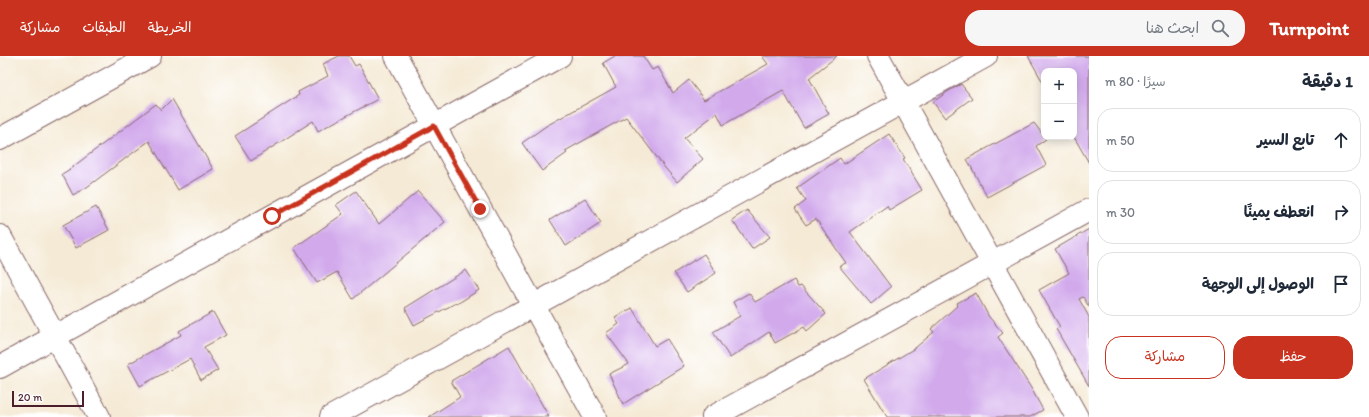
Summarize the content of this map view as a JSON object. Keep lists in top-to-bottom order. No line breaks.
{"scale_bar":"20 m","page":{"header":"Turnpoint","search":"ابحث هنا","nav":["الخريطة","الطبقات","مشاركة"],"heading":["1 دقيقة","سيرًا · 80 m"],"map_buttons":["+","−"],"list":[["تابع السير","50 m"],["انعطف يمينًا","30 m"],"الوصول إلى الوجهة"],"buttons":["حفظ","مشاركة"],"scale":"20 m"}}
